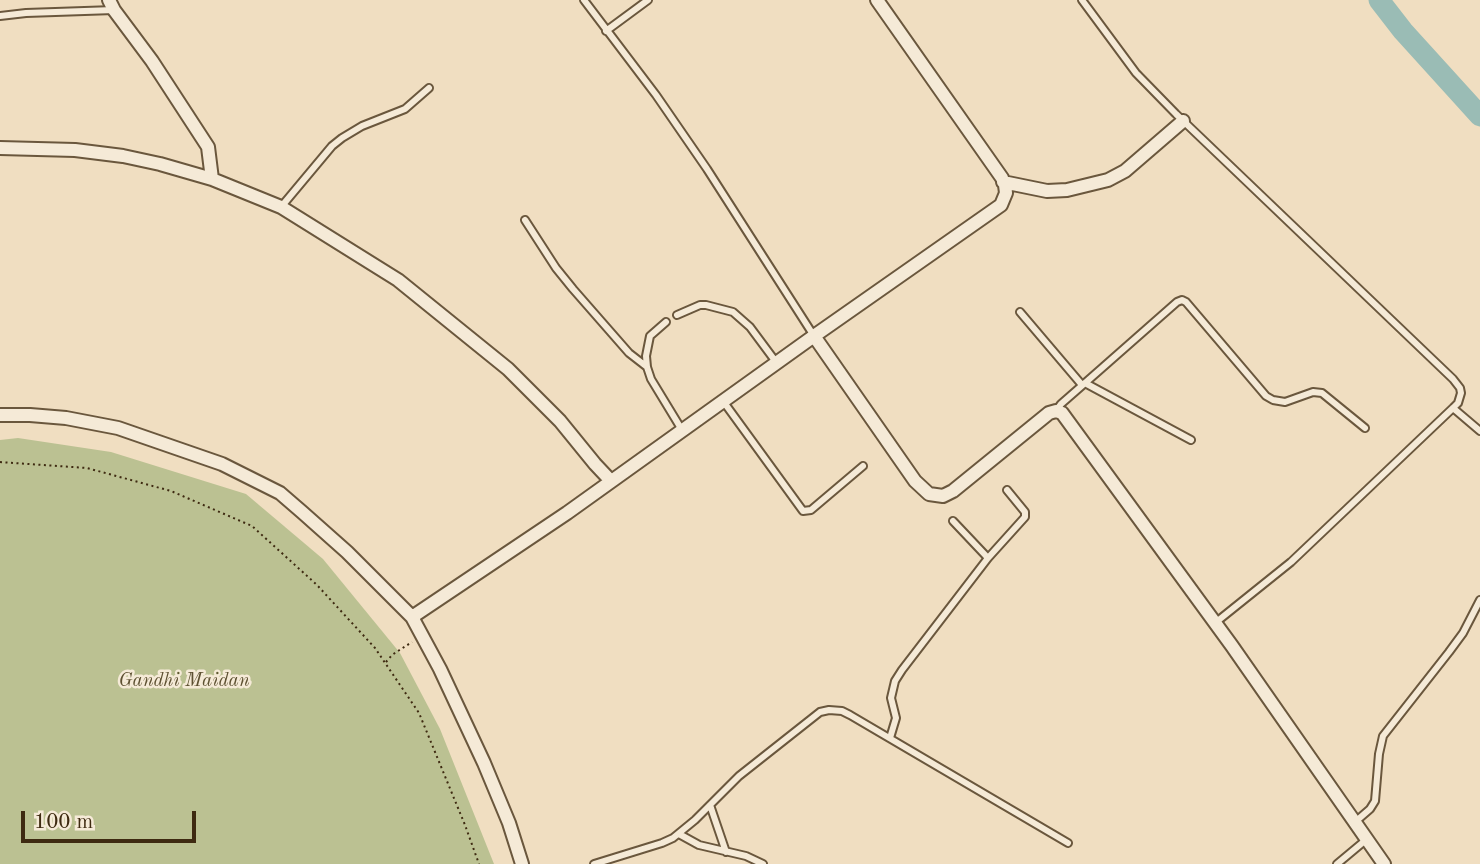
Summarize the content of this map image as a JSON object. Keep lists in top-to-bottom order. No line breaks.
{"parks":["Gandhi Maidan"],"scale_bar":"100 m"}
